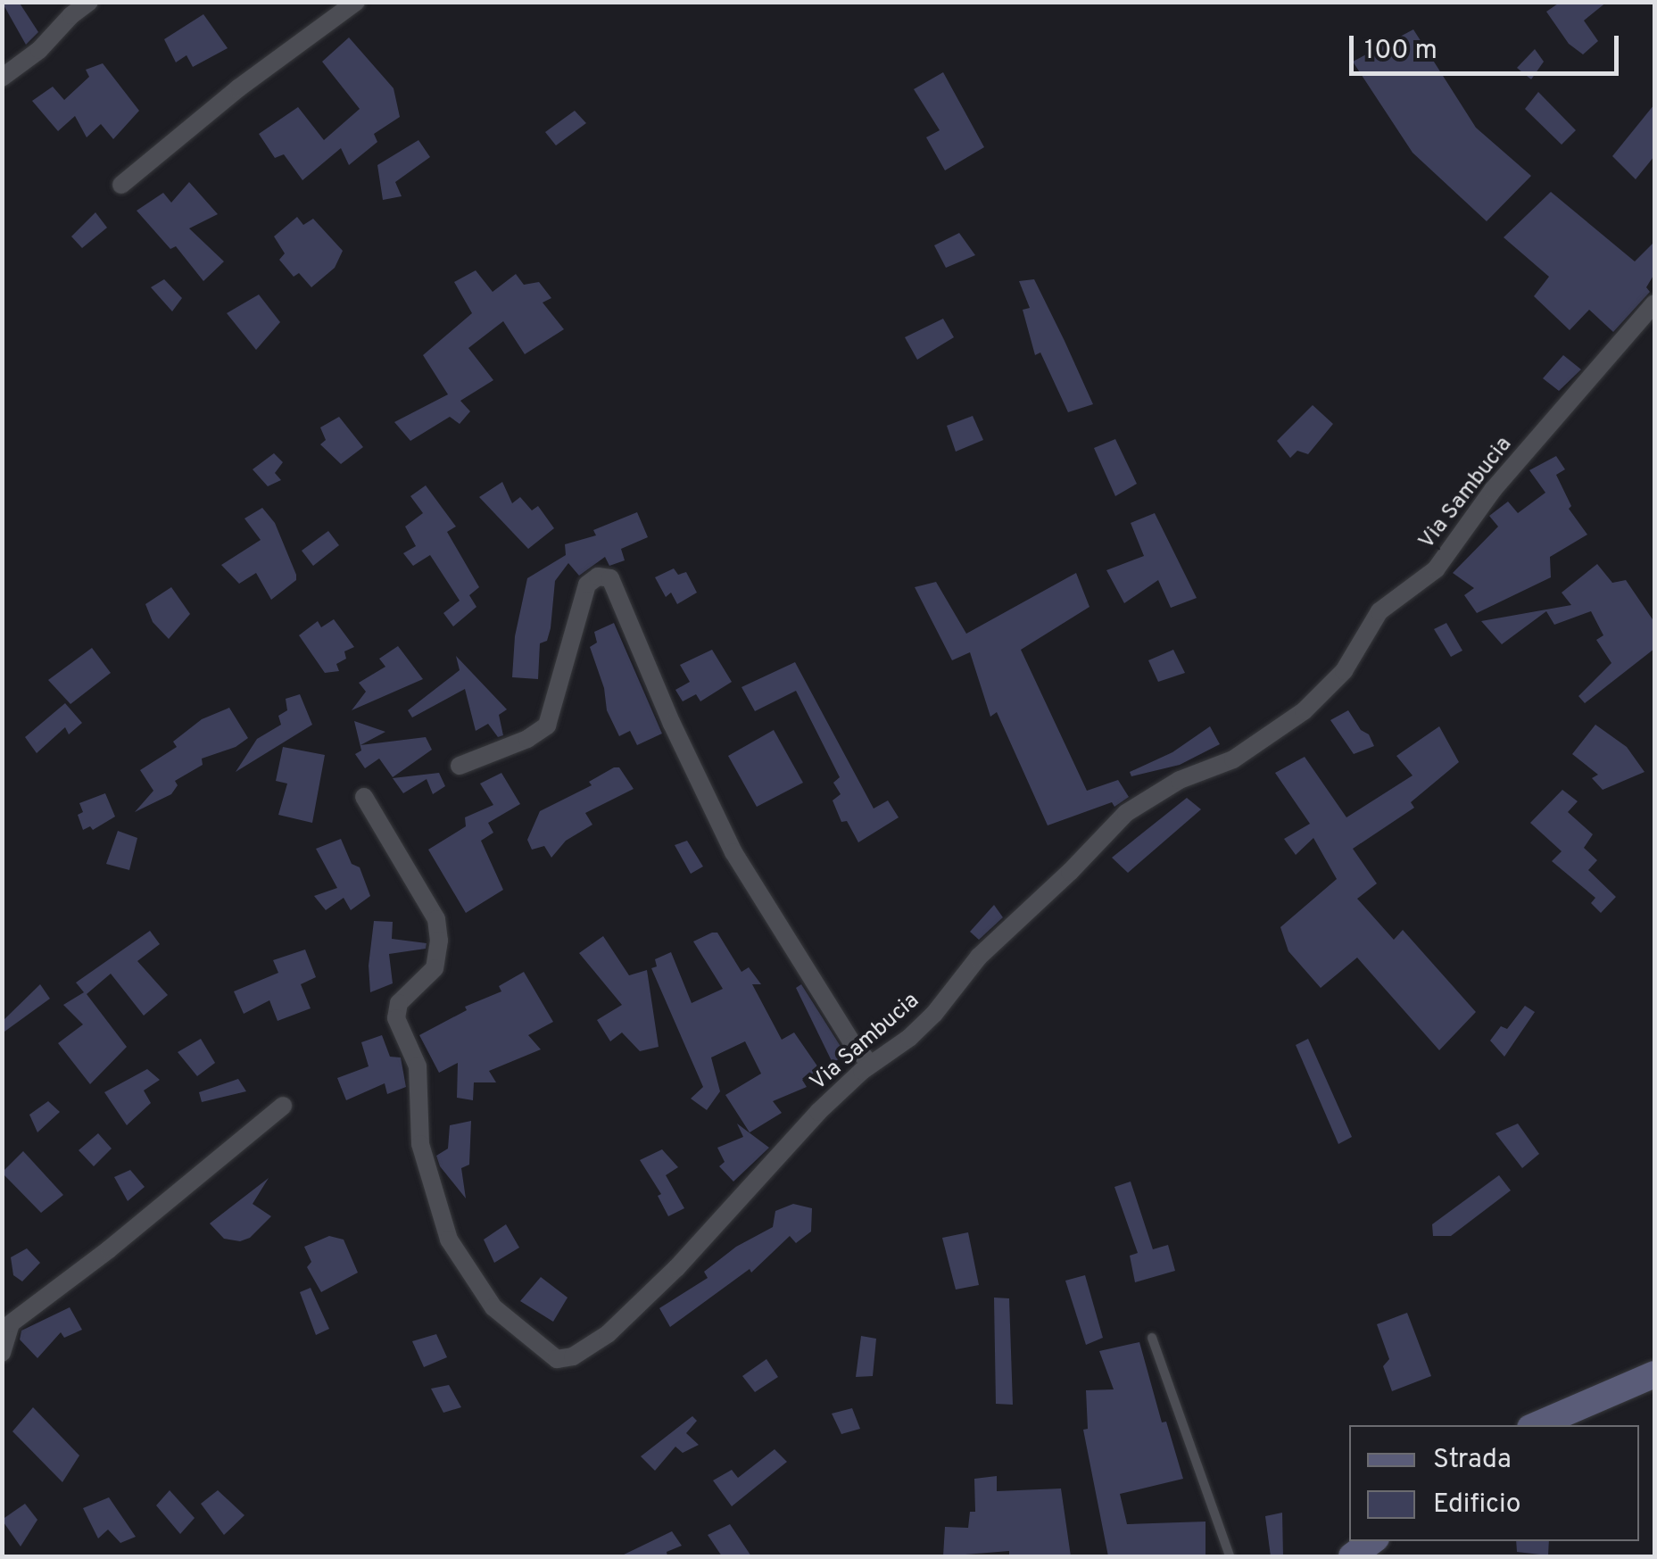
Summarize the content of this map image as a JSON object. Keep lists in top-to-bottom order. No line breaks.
{"streets":{"street":["Via Sambucia"]},"legend":["Strada","Edificio"],"scale_bar":"100 m"}
